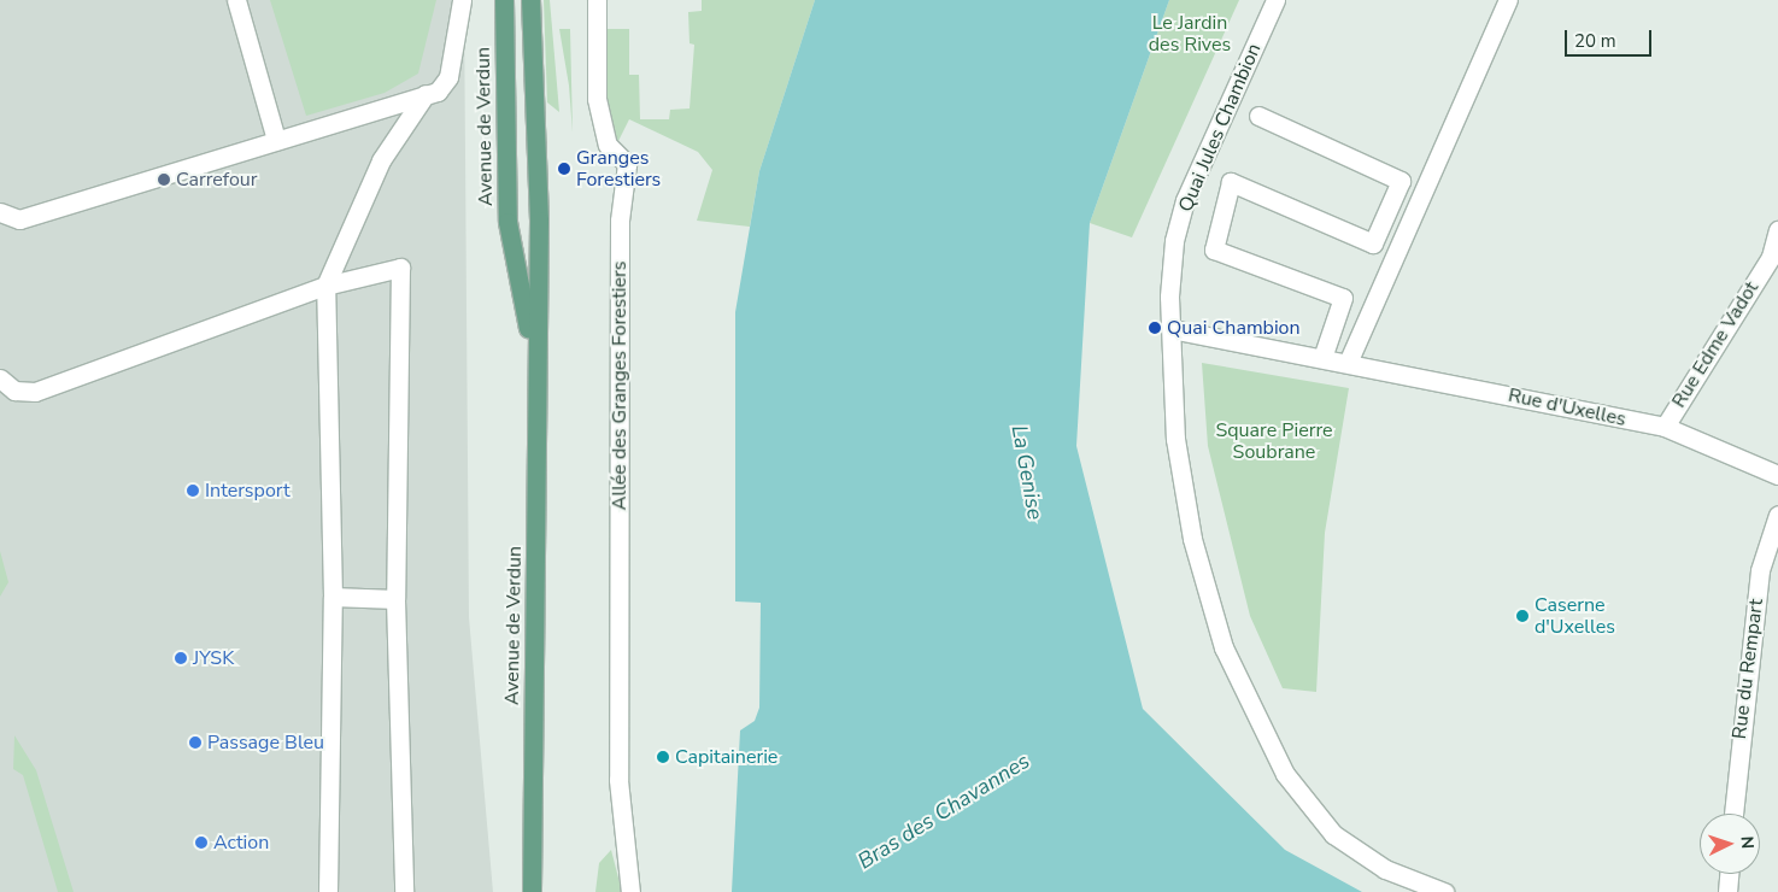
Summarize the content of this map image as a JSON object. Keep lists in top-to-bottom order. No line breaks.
{"streets":{"main road":["Avenue de Verdun"],"street":["Quai Jules Chambion","Rue Edme Vadot","Allée des Granges Forestiers","Rue d'Uxelles","Rue du Rempart"]},"crossings":[["Quai Jules Chambion","Rue d'Uxelles"],["Rue Edme Vadot","Rue d'Uxelles"]],"water":["La Genise","Bras des Chavannes"],"parks":["Le Jardin des Rives","Square Pierre Soubrane"],"places":["Granges Forestiers","Carrefour","Quai Chambion","Intersport","Caserne d'Uxelles","JYSK","Passage Bleu","Capitainerie","Action"],"scale_bar":"20 m","north":"right"}
